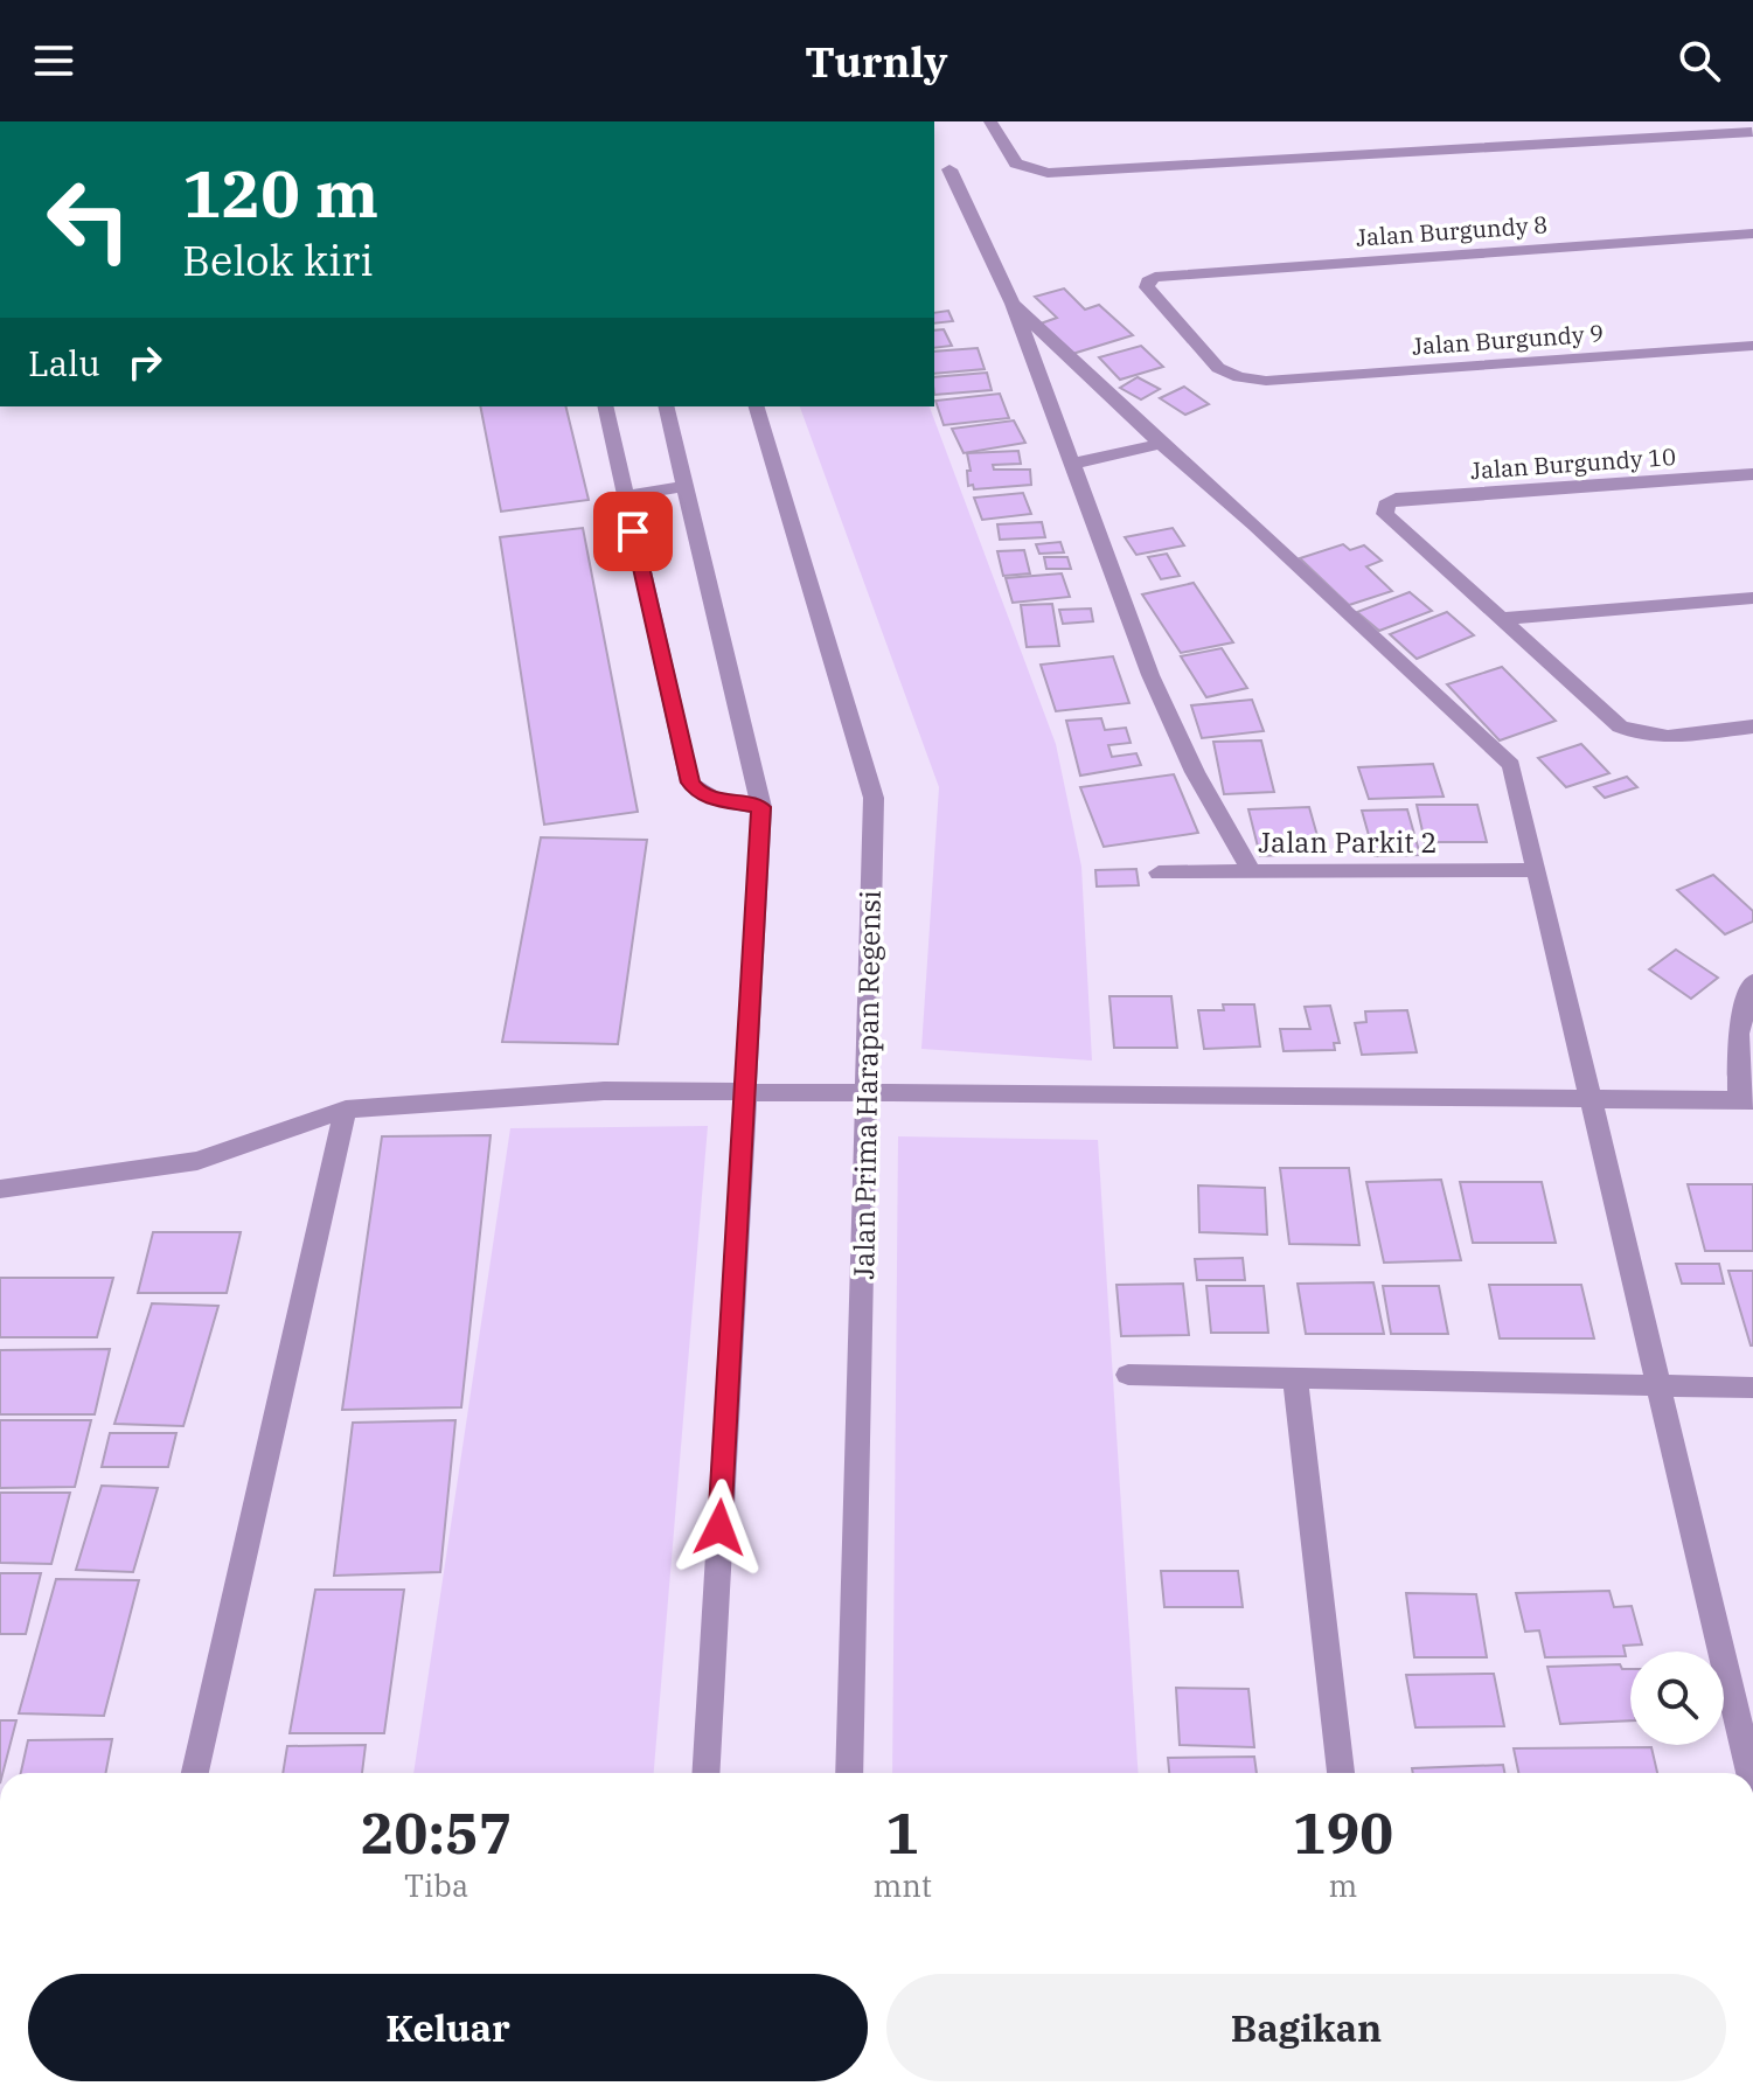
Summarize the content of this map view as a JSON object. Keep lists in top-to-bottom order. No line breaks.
{"streets":{"street":["Jalan Burgundy 8","Jalan Burgundy 9","Jalan Burgundy 10","Jalan Parkit 2","Jalan Prima Harapan Regensi"]},"crossings":[["Jalan Burgundy 8","Jalan Burgundy 9"]],"page":{"header":"Turnly","turn":["120 m","Belok kiri"],"then":"Lalu","eta":["20:57","Tiba","1","mnt","190","m"],"buttons":["Keluar","Bagikan"]}}
